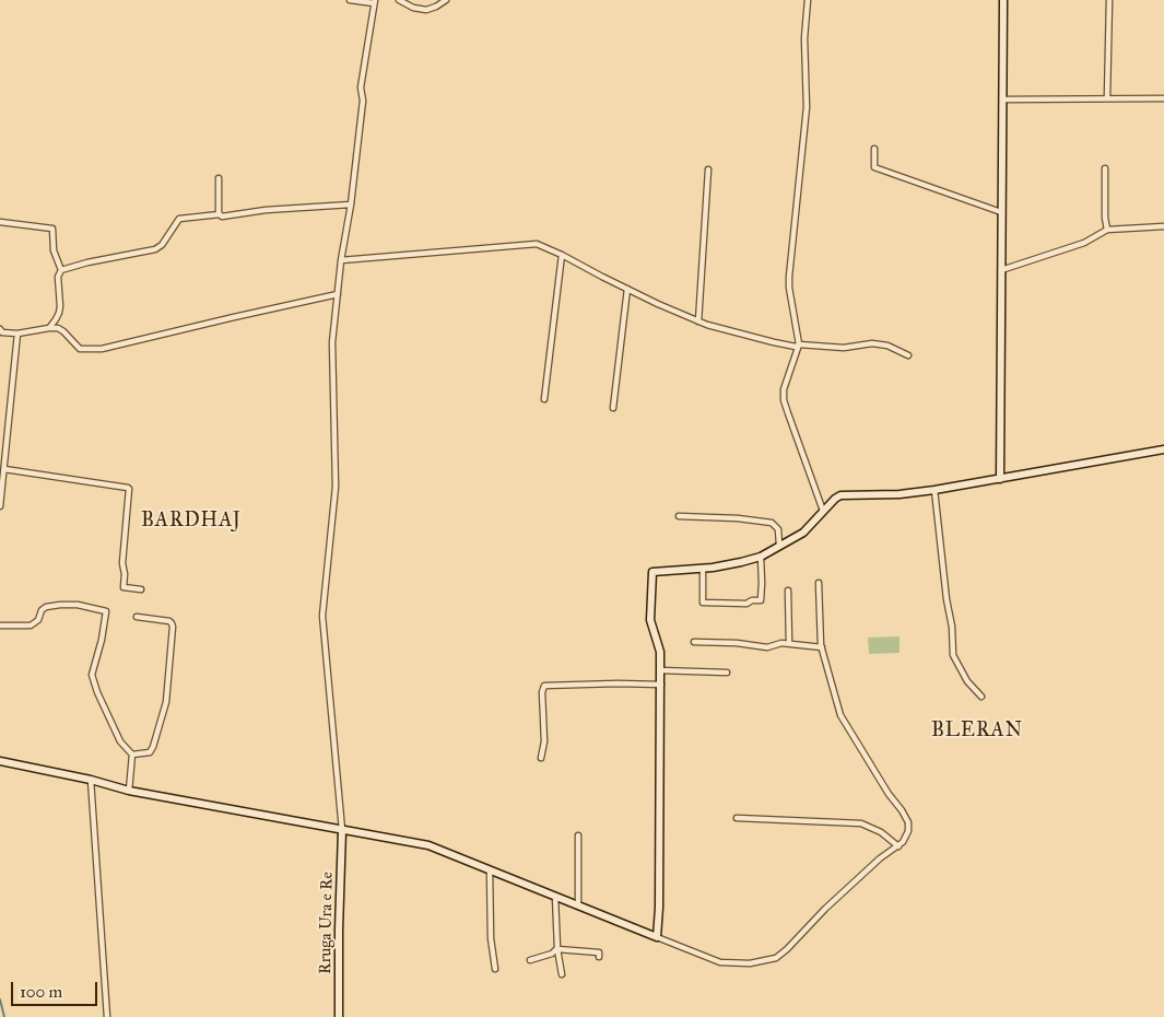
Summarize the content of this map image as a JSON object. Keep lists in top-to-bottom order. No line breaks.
{"streets":{"street":["Rruga Ura e Re"]},"districts":["BARDHAJ","BLERAN"],"scale_bar":"100 m"}
